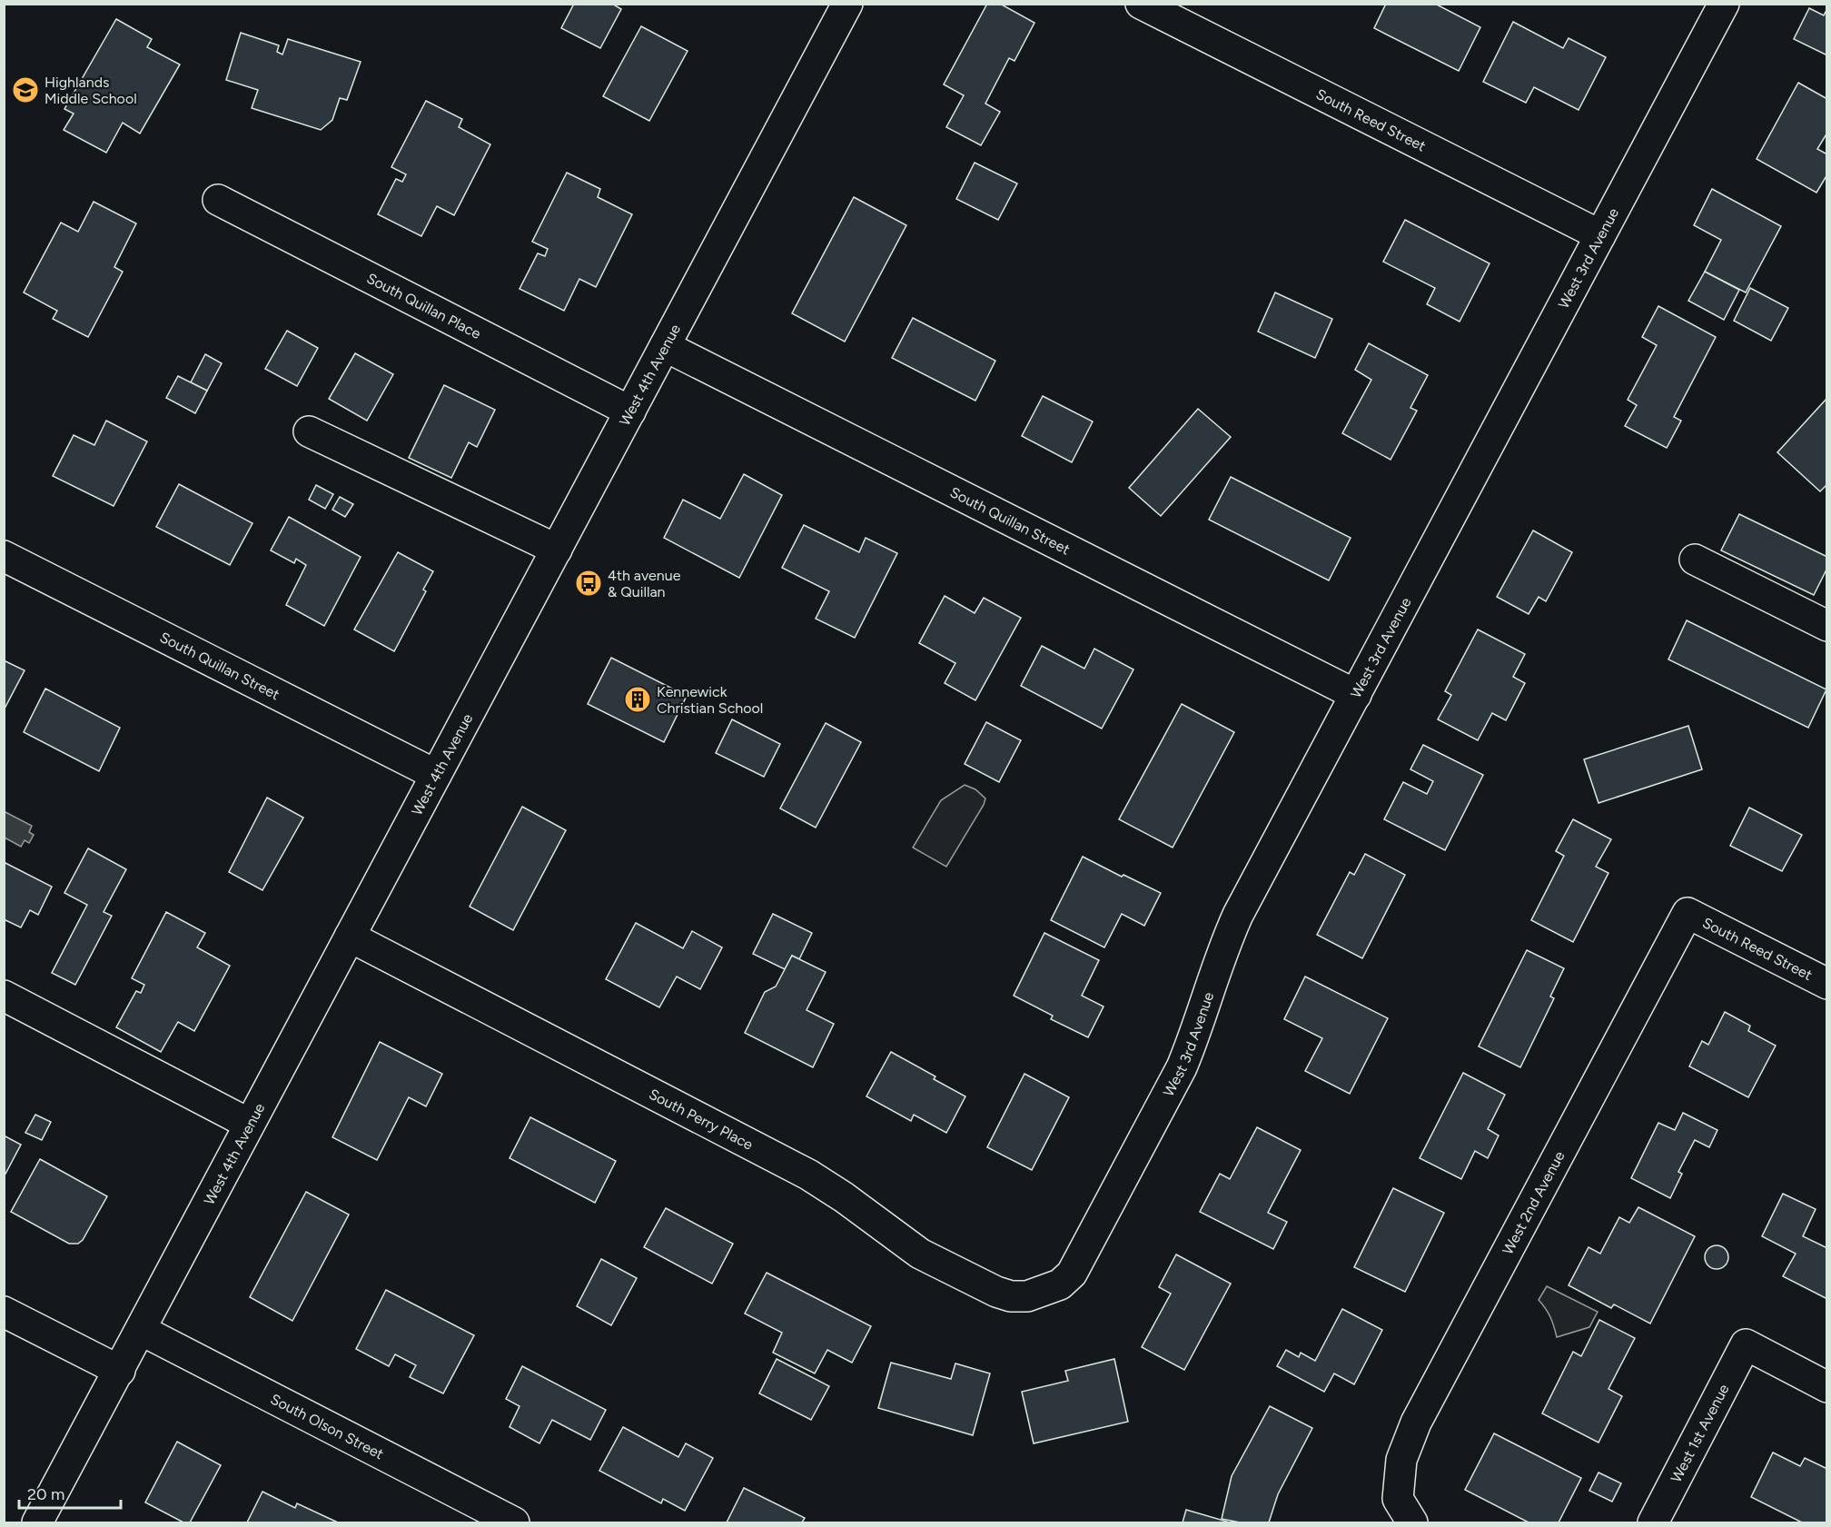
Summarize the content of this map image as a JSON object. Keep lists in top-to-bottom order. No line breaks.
{"streets":{"street":["South Reed Street","West 3rd Avenue","South Quillan Place","West 4th Avenue","South Quillan Street","South Perry Place","West 2nd Avenue","South Olson Street","West 1st Avenue"]},"crossings":[["South Reed Street","West 3rd Avenue"],["South Reed Street","West 2nd Avenue"],["West 3rd Avenue","South Quillan Street"],["West 3rd Avenue","South Perry Place"],["South Quillan Place","West 4th Avenue"],["West 4th Avenue","South Quillan Street"],["West 4th Avenue","South Perry Place"],["West 4th Avenue","South Olson Street"]],"places":{"school or university":["Highlands Middle School"],"bus stop":["4th avenue & Quillan"],"building":["Kennewick Christian School"]},"scale_bar":"20 m"}
